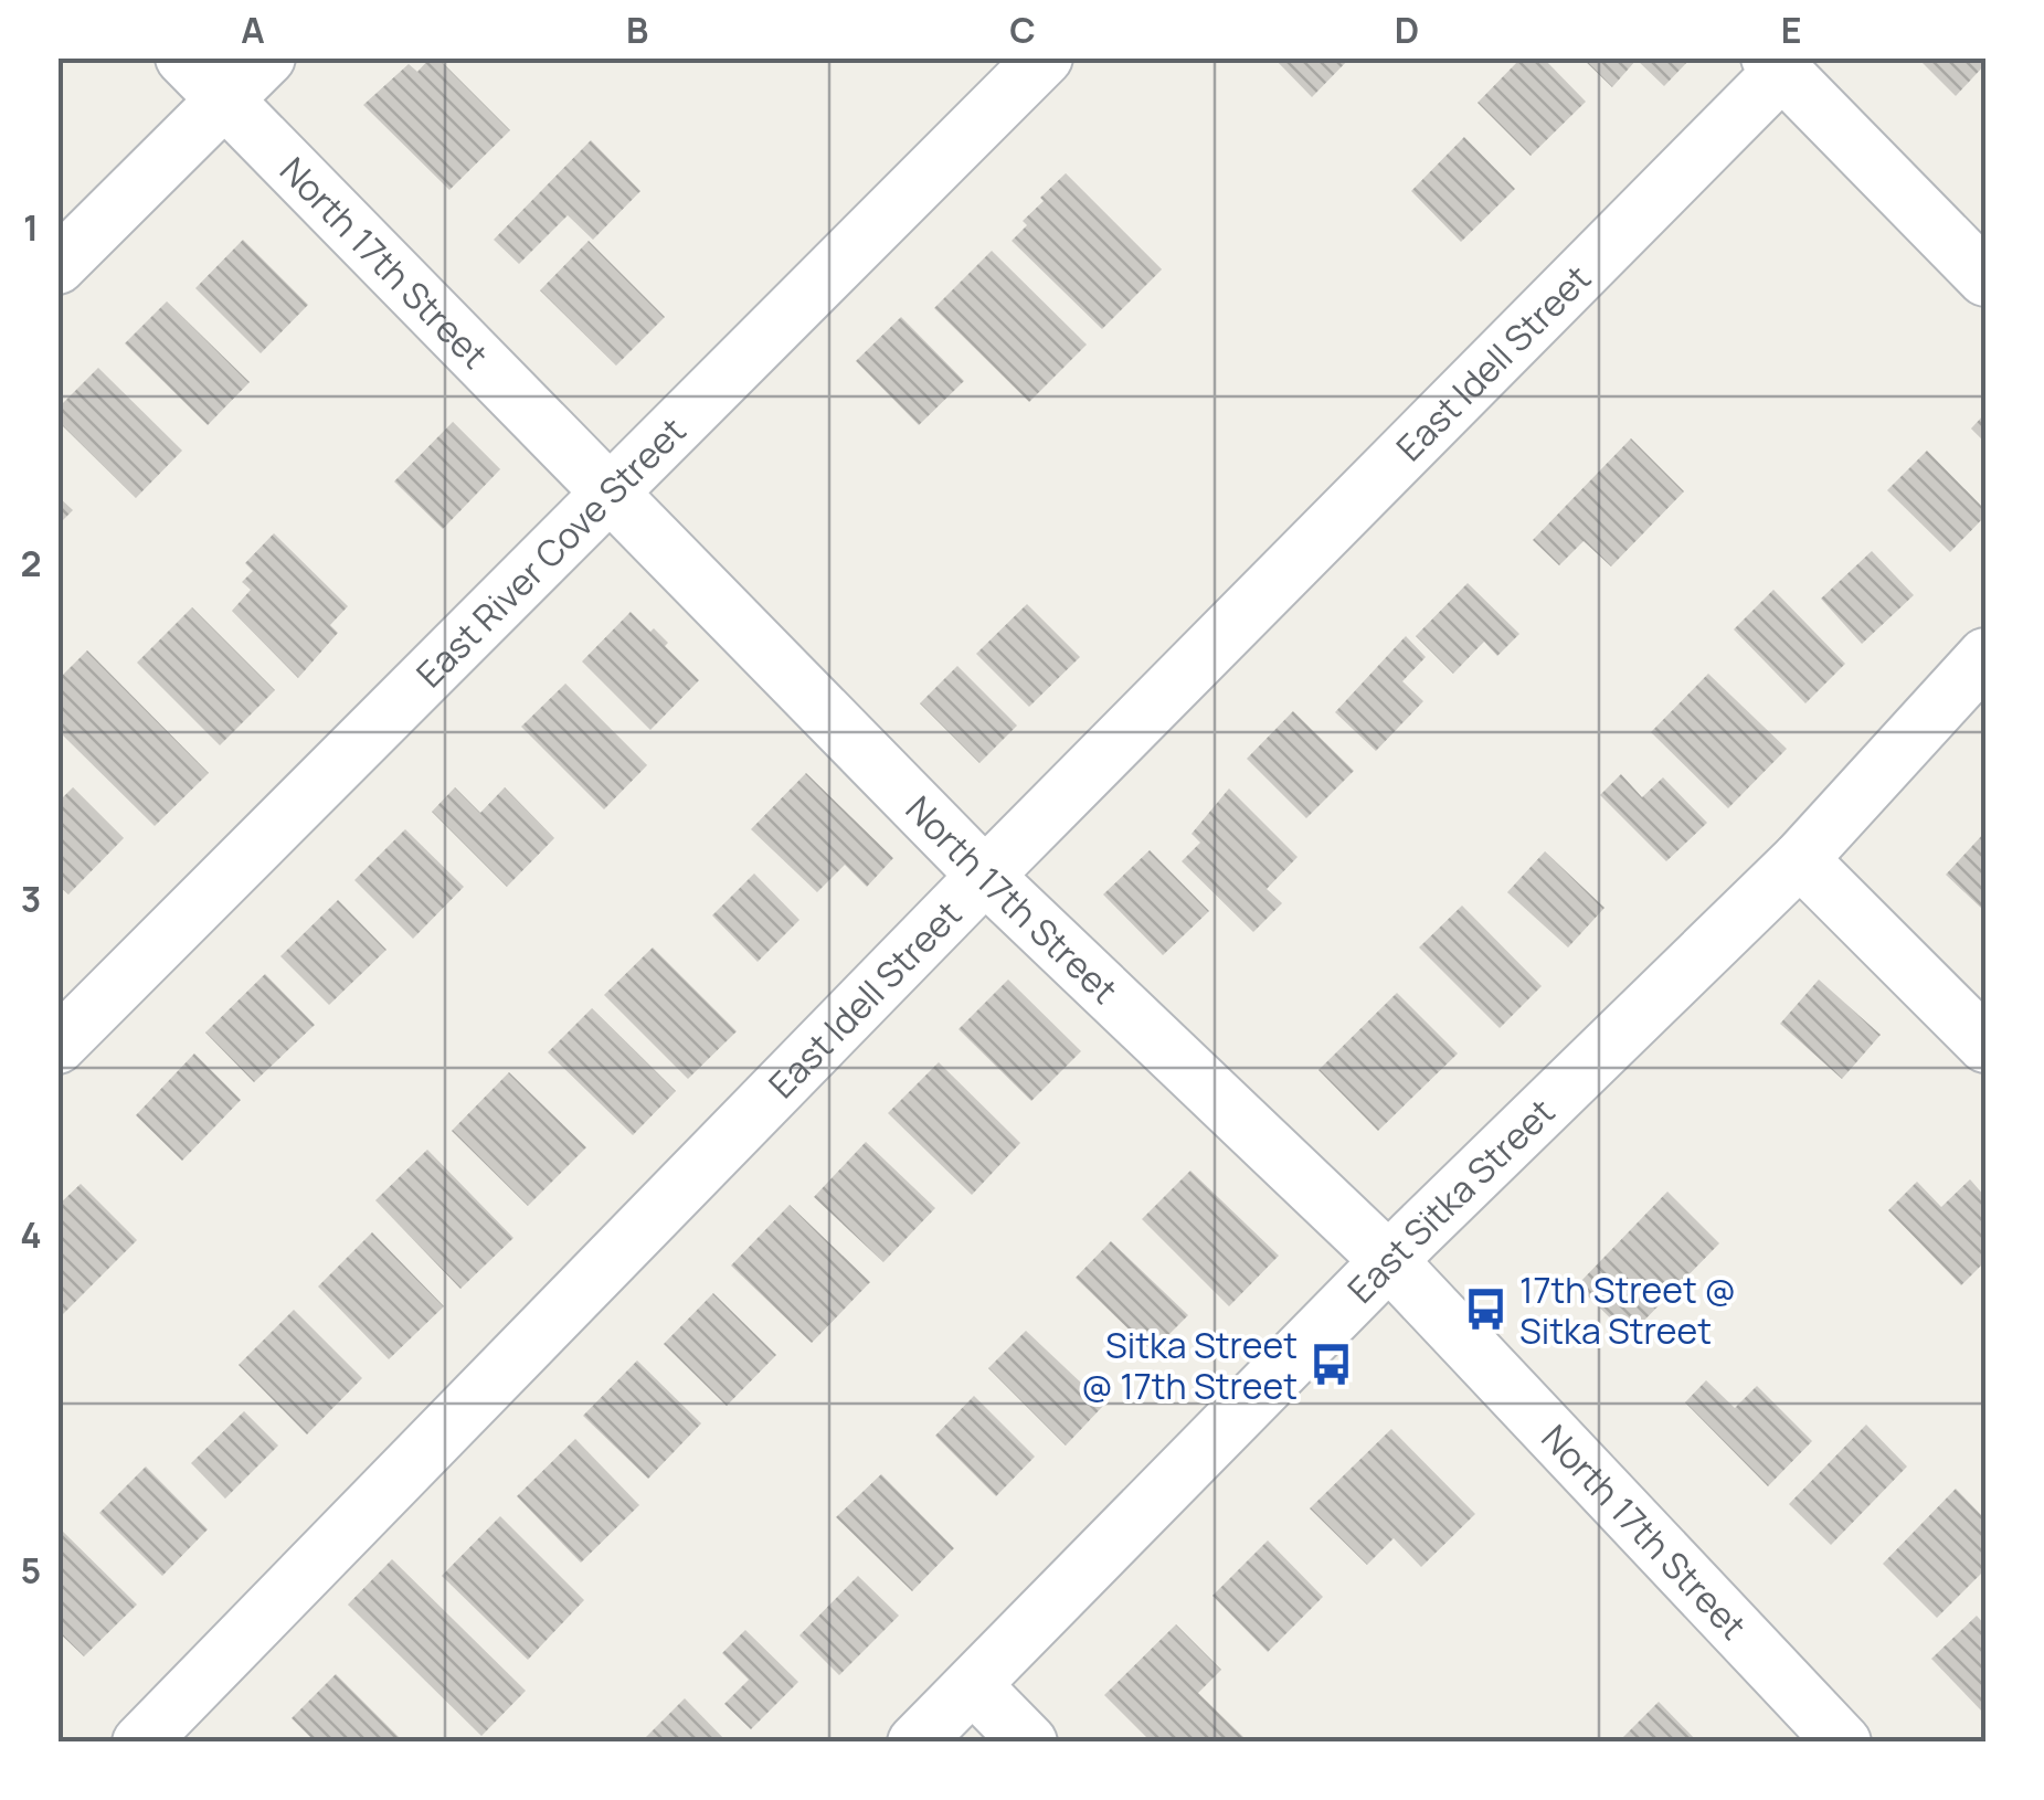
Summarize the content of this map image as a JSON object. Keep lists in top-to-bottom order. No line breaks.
{"streets":{"street":["North 17th Street","East Idell Street","East River Cove Street","East Sitka Street"]},"crossings":[["North 17th Street","East Idell Street"],["North 17th Street","East River Cove Street"],["North 17th Street","East Sitka Street"]],"places":{"bus stop":["17th Street @ Sitka Street","Sitka Street @ 17th Street"]},"grid":{"columns":["A","B","C","D","E"],"rows":["1","2","3","4","5"]}}
